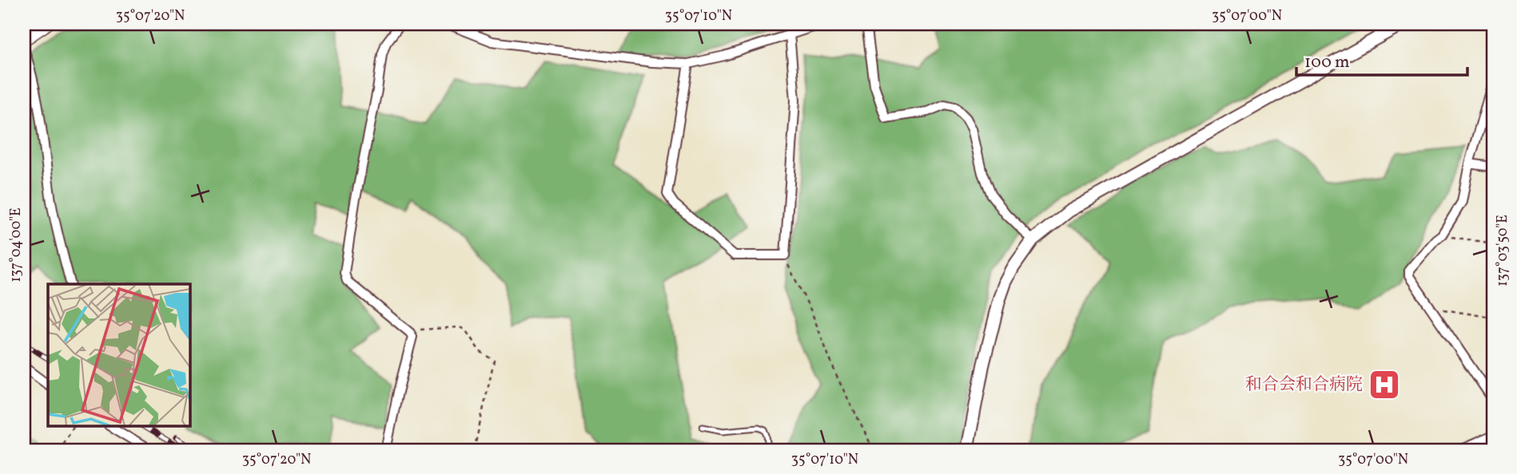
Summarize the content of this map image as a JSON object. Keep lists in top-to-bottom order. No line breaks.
{"places":{"hospital":["和合会和合病院"]},"scale_bar":"100 m","coordinates":["35°07'20\"N","35°07'10\"N","35°07'00\"N","137°04'00\"E","137°03'50\"E"]}
